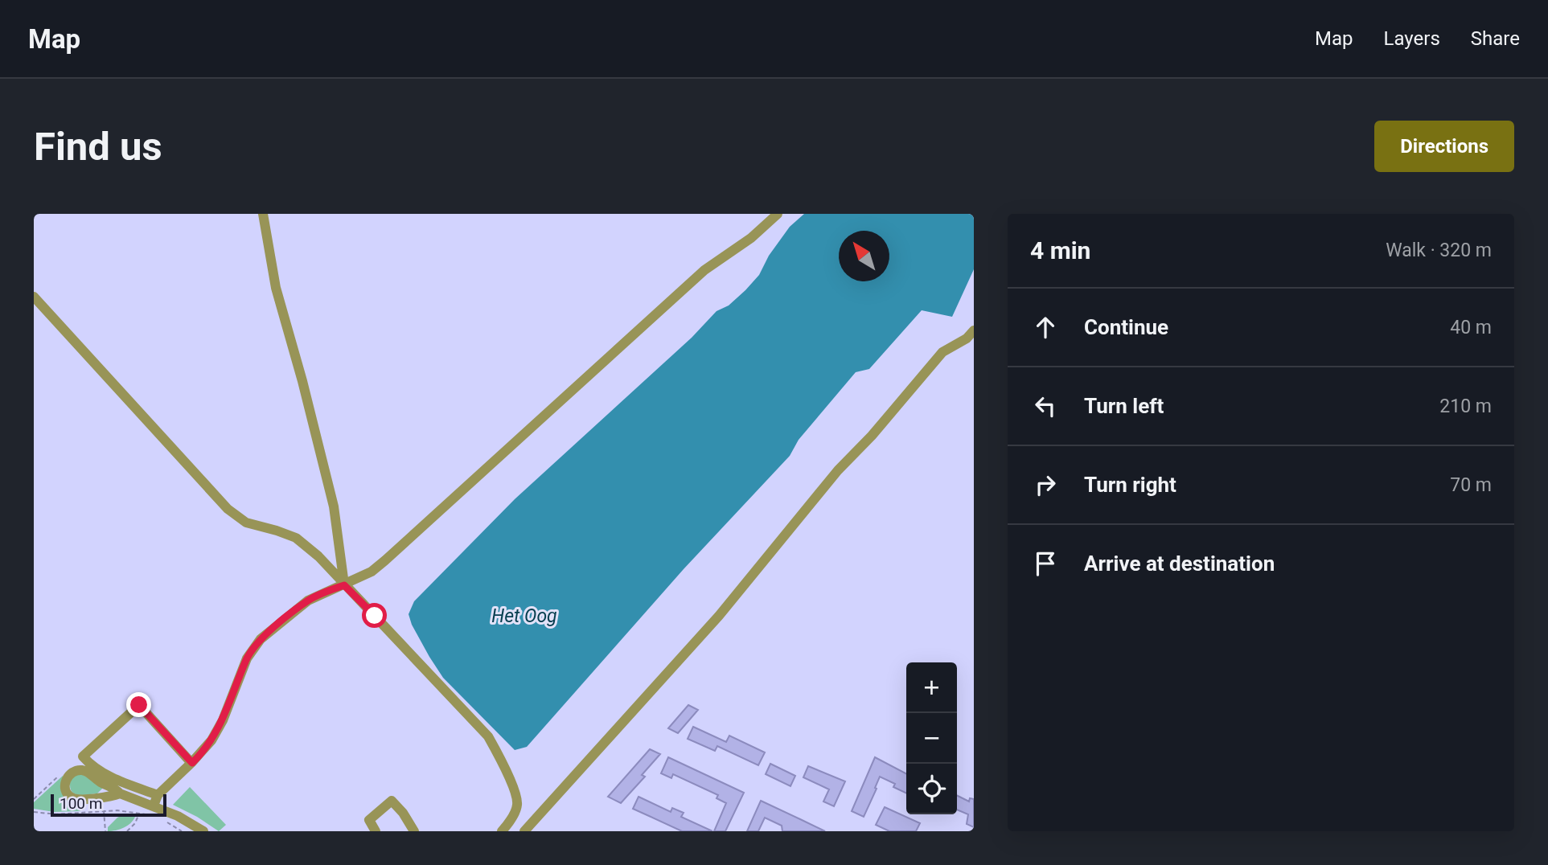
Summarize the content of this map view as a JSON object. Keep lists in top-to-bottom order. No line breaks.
{"water":["Het Oog"],"scale_bar":"100 m","north":"top left","page":{"header":"Map","nav":["Map","Layers","Share"],"buttons":"Directions","title":"Find us","heading":["4 min","Walk · 320 m"],"list":[["Continue","40 m"],["Turn left","210 m"],["Turn right","70 m"],"Arrive at destination"],"map_buttons":["+","−"],"scale":"100 m"}}
